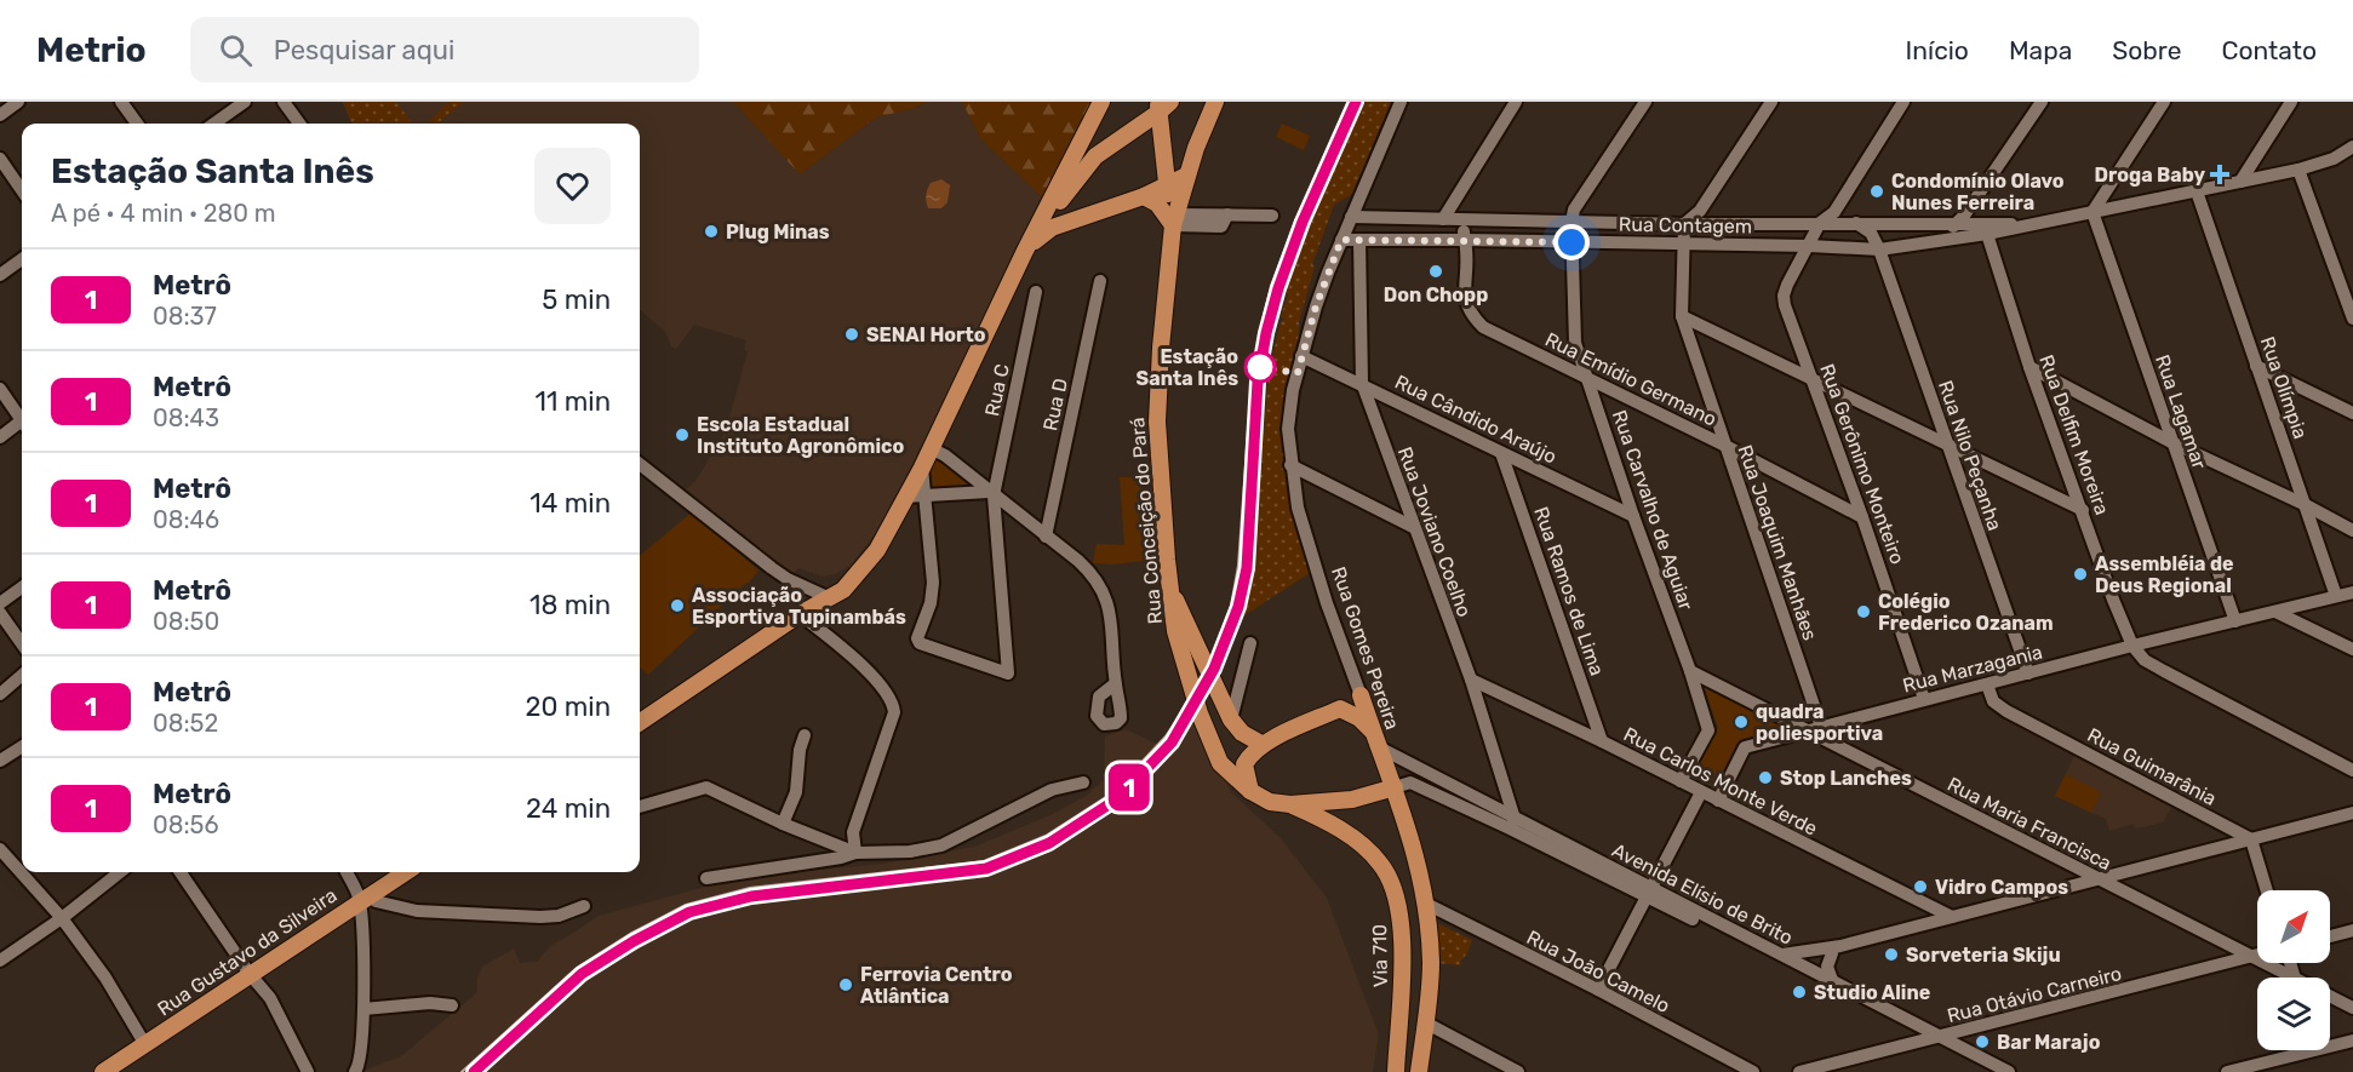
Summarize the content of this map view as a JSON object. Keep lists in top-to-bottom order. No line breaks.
{"streets":{"main road":["Rua Conceição do Pará","Rua Gomes Pereira","Rua Gustavo da Silveira","Via 710"],"street":["Rua Contagem","Rua Emídio Germano","Rua Olímpia","Rua C","Rua D","Rua Lagamar","Rua Cândido Araújo","Rua Delfim Moreira","Rua Nilo Peçanha","Rua Gerônimo Monteiro","Rua Carvalho de Aguiar","Rua Joviano Coelho","Rua Joaquim Manhães","Rua Ramos de Lima","Rua Marzagania","Rua Guimarânia","Rua Carlos Monte Verde","Rua Maria Francisca","Avenida Elísio de Brito","Rua João Camelo","Rua Otávio Carneiro"]},"crossings":[["Rua Contagem","Rua Emídio Germano"],["Rua Contagem","Rua Olímpia"],["Rua Contagem","Rua Lagamar"],["Rua Contagem","Rua Delfim Moreira"],["Rua Contagem","Rua Nilo Peçanha"],["Rua Contagem","Rua Gerônimo Monteiro"],["Rua Contagem","Rua Carvalho de Aguiar"],["Rua Contagem","Rua Joviano Coelho"],["Rua Contagem","Rua Joaquim Manhães"],["Rua Contagem","Rua Gomes Pereira"],["Rua Emídio Germano","Rua Gerônimo Monteiro"],["Rua Emídio Germano","Rua Carvalho de Aguiar"],["Rua Emídio Germano","Rua Joaquim Manhães"],["Rua Olímpia","Rua Marzagania"],["Rua Lagamar","Rua Marzagania"],["Rua Cândido Araújo","Rua Carvalho de Aguiar"],["Rua Cândido Araújo","Rua Joviano Coelho"],["Rua Cândido Araújo","Rua Ramos de Lima"],["Rua Cândido Araújo","Rua Gomes Pereira"],["Rua Delfim Moreira","Rua Marzagania"],["Rua Nilo Peçanha","Rua Marzagania"],["Rua Gerônimo Monteiro","Rua Marzagania"],["Rua Carvalho de Aguiar","Rua Carlos Monte Verde"],["Rua Carvalho de Aguiar","Rua Maria Francisca"],["Rua Joviano Coelho","Rua Carlos Monte Verde"],["Rua Joviano Coelho","Avenida Elísio de Brito"],["Rua Joaquim Manhães","Rua Marzagania"],["Rua Joaquim Manhães","Rua Maria Francisca"],["Rua Ramos de Lima","Rua Carlos Monte Verde"],["Rua Gomes Pereira","Avenida Elísio de Brito"],["Rua Gomes Pereira","Rua João Camelo"],["Rua Marzagania","Rua Guimarânia"],["Rua Marzagania","Rua Carlos Monte Verde"],["Rua Marzagania","Rua Maria Francisca"],["Rua Maria Francisca","Rua Otávio Carneiro"],["Avenida Elísio de Brito","Rua Otávio Carneiro"]],"places":{"health":["Droga Baby"],"other":["Condomínio Olavo Nunes Ferreira","Plug Minas","Don Chopp","SENAI Horto","Estação Santa Inês","Escola Estadual Instituto Agronômico","Assembléia de Deus Regional","Associação Esportiva Tupinambás","Colégio Frederico Ozanam","quadra poliesportiva","Stop Lanches","Vidro Campos","Sorveteria Skiju","Ferrovia Centro Atlântica","Studio Aline","Bar Marajo"]},"lines":["metro line 1"],"north":"top right","page":{"header":"Metrio","search":"Pesquisar aqui","nav":["Início","Mapa","Sobre","Contato"],"on_map":"1","heading":["Estação Santa Inês","A pé · 4 min · 280 m"],"list":[{"mark":"1","name":"Metrô","note":"08:37","value":"5 min"},{"mark":"1","name":"Metrô","note":"08:43","value":"11 min"},{"mark":"1","name":"Metrô","note":"08:46","value":"14 min"},{"mark":"1","name":"Metrô","note":"08:50","value":"18 min"},{"mark":"1","name":"Metrô","note":"08:52","value":"20 min"},{"mark":"1","name":"Metrô","note":"08:56","value":"24 min"}]}}
